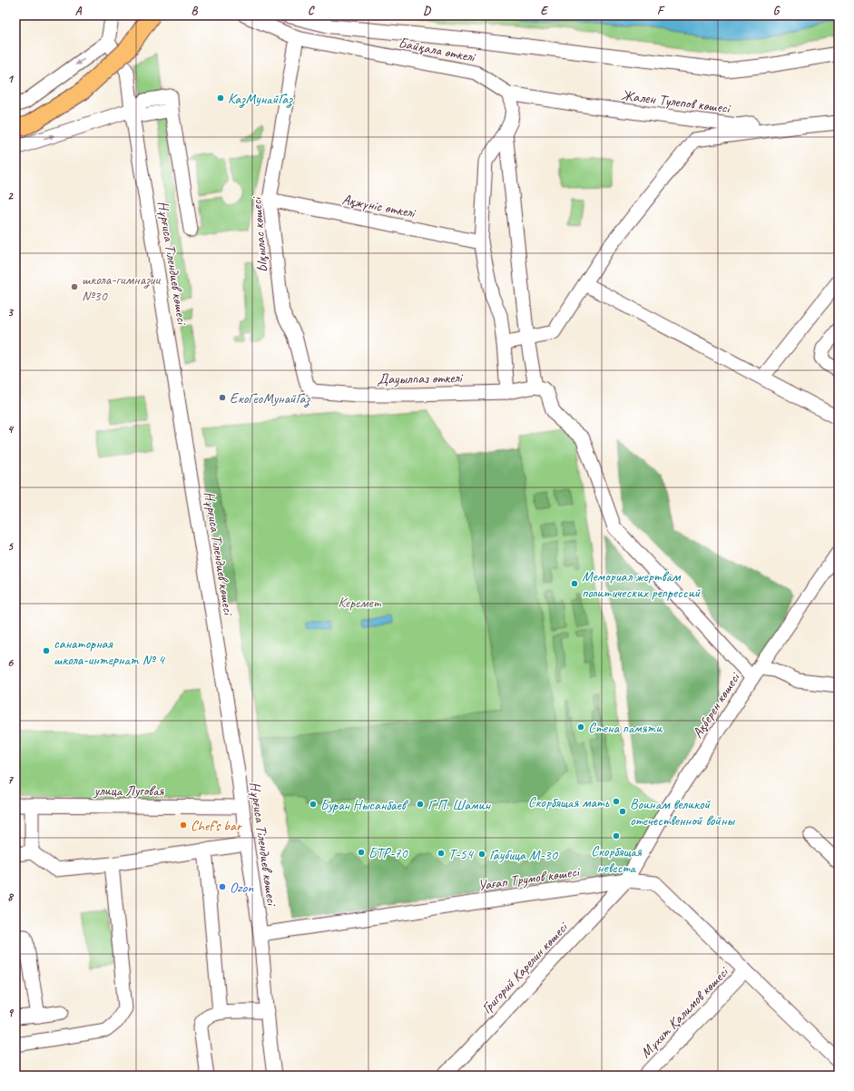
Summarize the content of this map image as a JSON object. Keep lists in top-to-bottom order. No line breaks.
{"streets":{"street":["Байқала өткелі","Жален Тулепов көшесі","Ақжүніс өткелі","Ықылас көшесі","Нұрғиса Тілендиев көшесі","Дауылпаз өткелі","Ақберен көшесі","улица Луговая","Уағап Трумов көшесі","Григорий Карелин көшесі","Мұхит Қалимов көшесі"]},"crossings":[["Байқала өткелі","Жален Тулепов көшесі"],["Байқала өткелі","Ықылас көшесі"],["Ақжүніс өткелі","Ықылас көшесі"],["Ықылас көшесі","Дауылпаз өткелі"],["Нұрғиса Тілендиев көшесі","улица Луговая"],["Нұрғиса Тілендиев көшесі","Уағап Трумов көшесі"],["Ақберен көшесі","Уағап Трумов көшесі"],["Ақберен көшесі","Григорий Карелин көшесі"],["Уағап Трумов көшесі","Григорий Карелин көшесі"],["Уағап Трумов көшесі","Мұхит Қалимов көшесі"]],"parks":["Керемет"],"places":["КазМунайГаз","школа-гимназии №30","ЕкоГеоМунайГаз","Мемориал жертвам политических репрессий","санаторная школа-интернат № 4","Стена памяти","Скорбящая мать","Буран Нысанбаев","Г.П. Шамин","Воинам великой отечественной войны","Chef’s bar","Скорбящая невеста","БТР-70","Т-54","Гаубица М-30","Ozon"],"grid":{"columns":["A","B","C","D","E","F","G"],"rows":["1","2","3","4","5","6","7","8","9"]}}
